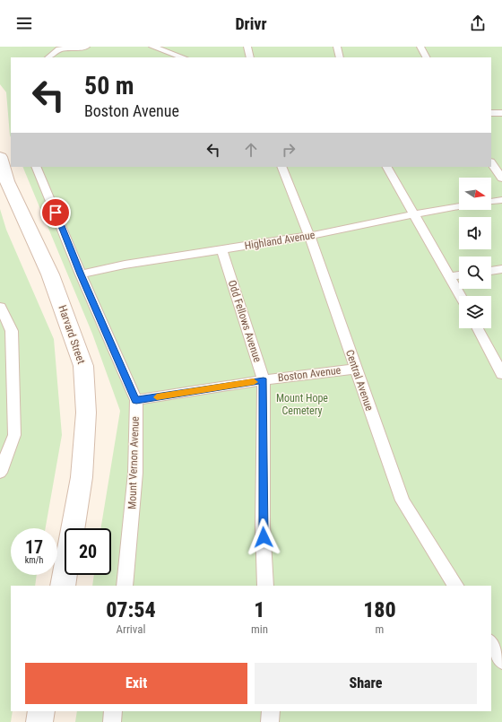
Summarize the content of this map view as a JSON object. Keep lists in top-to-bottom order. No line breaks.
{"streets":{"main road":["Harvard Street"],"lane":["Highland Avenue","Odd Fellows Avenue","Boston Avenue","Central Avenue","Mount Vernon Avenue"]},"crossings":[["Highland Avenue","Odd Fellows Avenue"],["Highland Avenue","Central Avenue"],["Highland Avenue","Mount Vernon Avenue"],["Odd Fellows Avenue","Boston Avenue"],["Boston Avenue","Central Avenue"],["Boston Avenue","Mount Vernon Avenue"]],"parks":["Mount Hope Cemetery"],"north":"right","page":{"header":"Drivr","turn":["50 m","Boston Avenue"],"speed":"17 km/h","limit":"20","eta":["07:54","Arrival","1","min","180","m"],"buttons":["Exit","Share"]}}
